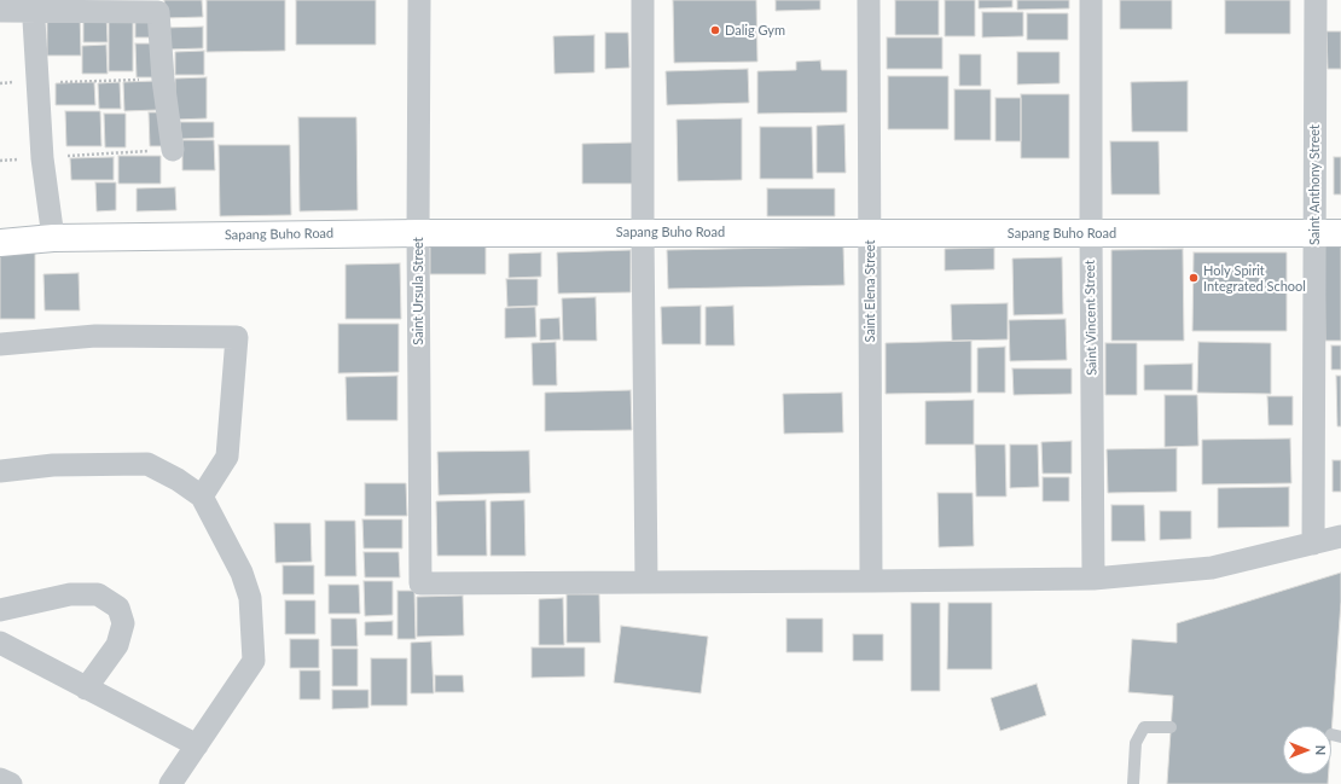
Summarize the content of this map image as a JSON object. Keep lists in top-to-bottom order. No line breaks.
{"streets":{"street":["Saint Anthony Street","Sapang Buho Road","Saint Ursula Street","Saint Elena Street","Saint Vincent Street"]},"crossings":[["Saint Anthony Street","Sapang Buho Road"],["Sapang Buho Road","Saint Ursula Street"],["Sapang Buho Road","Saint Elena Street"],["Sapang Buho Road","Saint Vincent Street"]],"places":["Dalig Gym","Holy Spirit Integrated School"],"north":"right"}
